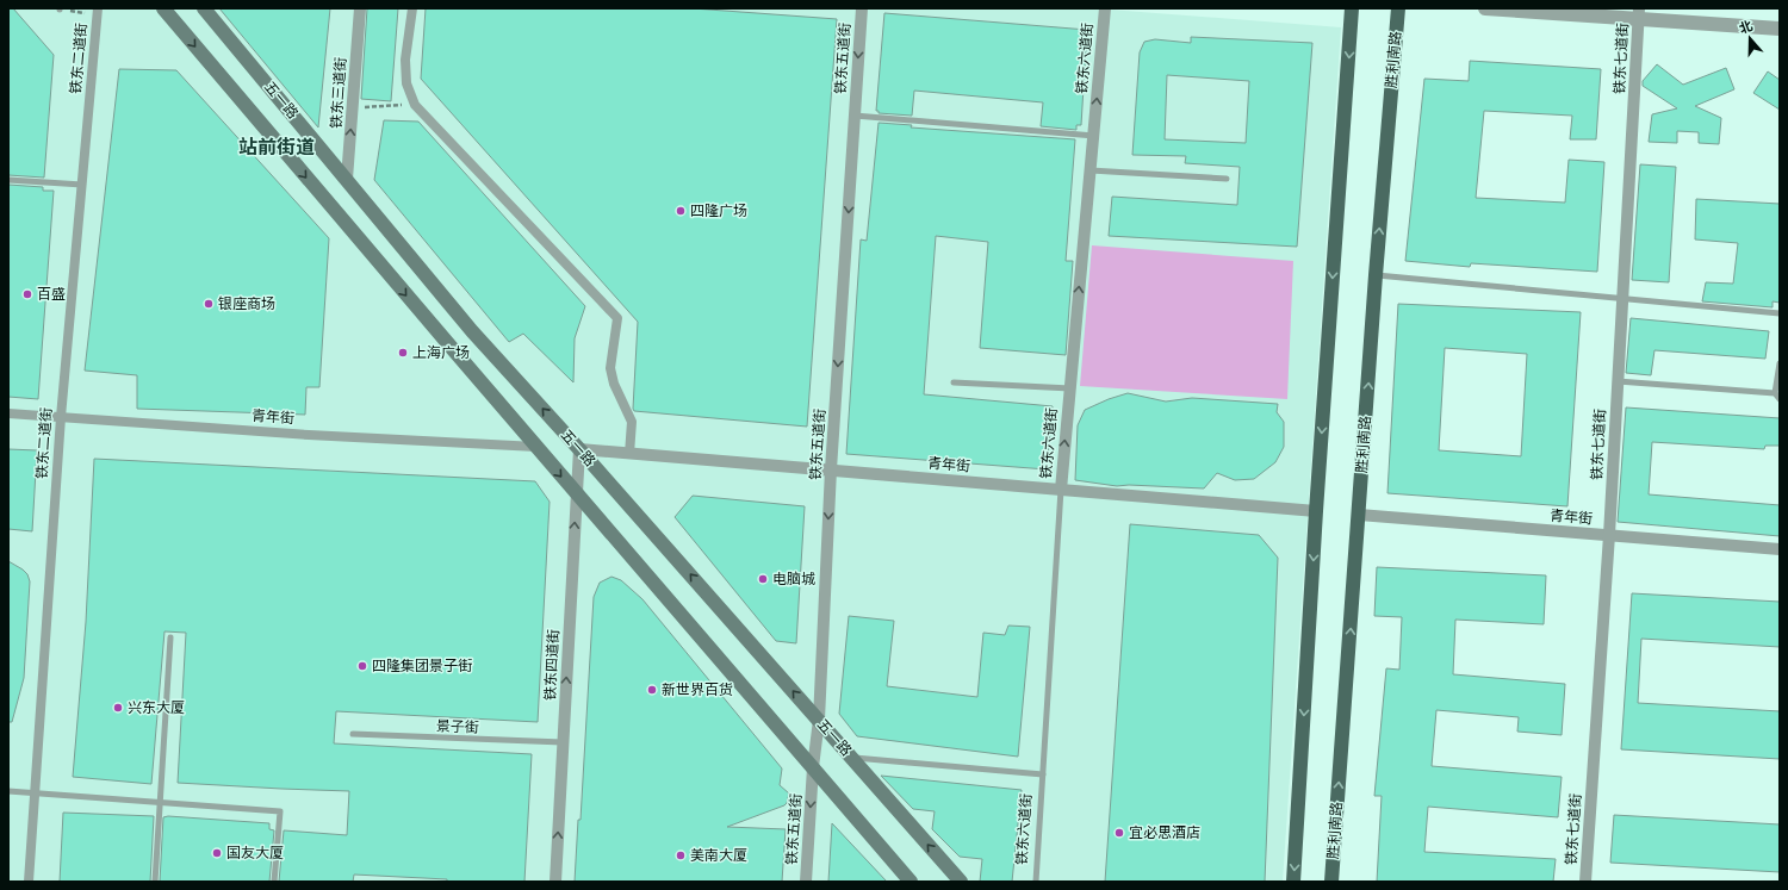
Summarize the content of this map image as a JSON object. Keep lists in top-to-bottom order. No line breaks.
{"streets":{"main road":["胜利南路","五一路"],"street":["铁东二道街","铁东五道街","铁东六道街","铁东七道街","铁东三道街","青年街","铁东四道街"],"lane":["景子街"]},"crossings":[["铁东二道街","青年街"],["铁东五道街","五一路"],["铁东五道街","青年街"],["铁东六道街","青年街"],["铁东七道街","青年街"],["胜利南路","青年街"],["铁东三道街","五一路"],["五一路","青年街"],["五一路","铁东四道街"],["青年街","铁东四道街"],["铁东四道街","景子街"]],"one_way":["铁东五道街","铁东六道街","铁东三道街","铁东四道街"],"districts":["站前街道"],"places":["四隆广场","百盛","银座商场","上海广场","电脑城","四隆集团景子街","新世界百货","兴东大厦","宜必思酒店","国友大厦","美南大厦"],"north":"top"}
